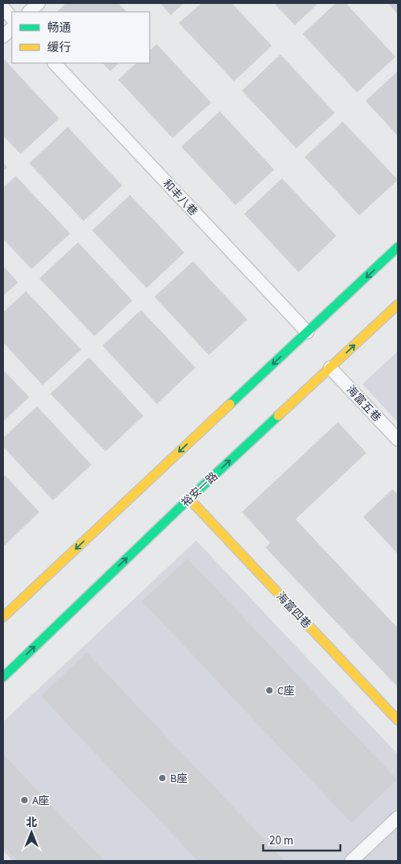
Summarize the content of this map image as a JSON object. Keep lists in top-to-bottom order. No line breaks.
{"streets":{"main road":["裕安一路","海富四巷"],"lane":["和丰八巷","海富五巷"]},"crossings":[["海富五巷","裕安一路"],["裕安一路","海富四巷"]],"places":["C座","B座","A座"],"legend":["畅通","缓行"],"scale_bar":"20 m","north":"top"}
